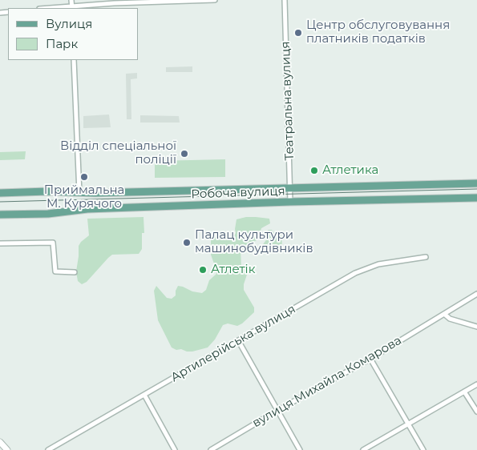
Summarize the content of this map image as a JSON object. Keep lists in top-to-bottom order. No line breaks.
{"streets":{"main road":["Робоча вулиця"],"street":["Театральна вулиця","Артилерійська вулиця","вулиця Михайла Комарова"]},"crossings":[["Театральна вулиця","Робоча вулиця"]],"places":["Центр обслуговування платників податків","Відділ спеціальної поліції","Атлетика","Приймальна М. Курячого","Палац культури машинобудівників","Атлетік"],"legend":["Вулиця","Парк"]}
